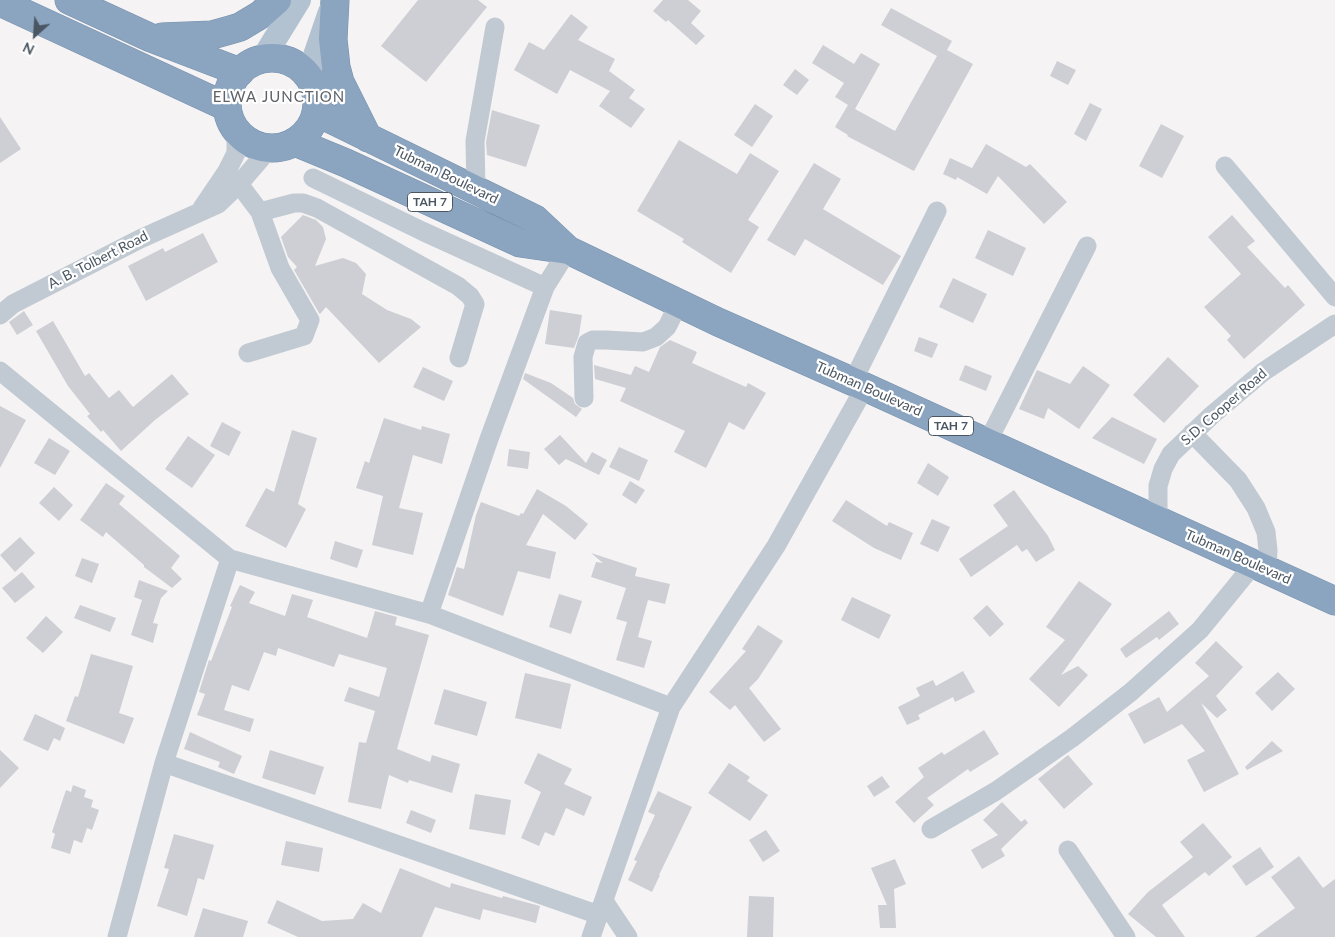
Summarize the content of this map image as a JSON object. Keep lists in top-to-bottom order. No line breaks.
{"streets":{"highway":["Tubman Boulevard","TAH 7"],"street":["A. B. Tolbert Road","S.D. Cooper Road"]},"crossings":[["Tubman Boulevard","A. B. Tolbert Road"],["Tubman Boulevard","S.D. Cooper Road"]],"districts":["ELWA JUNCTION"],"north":"bottom left"}
